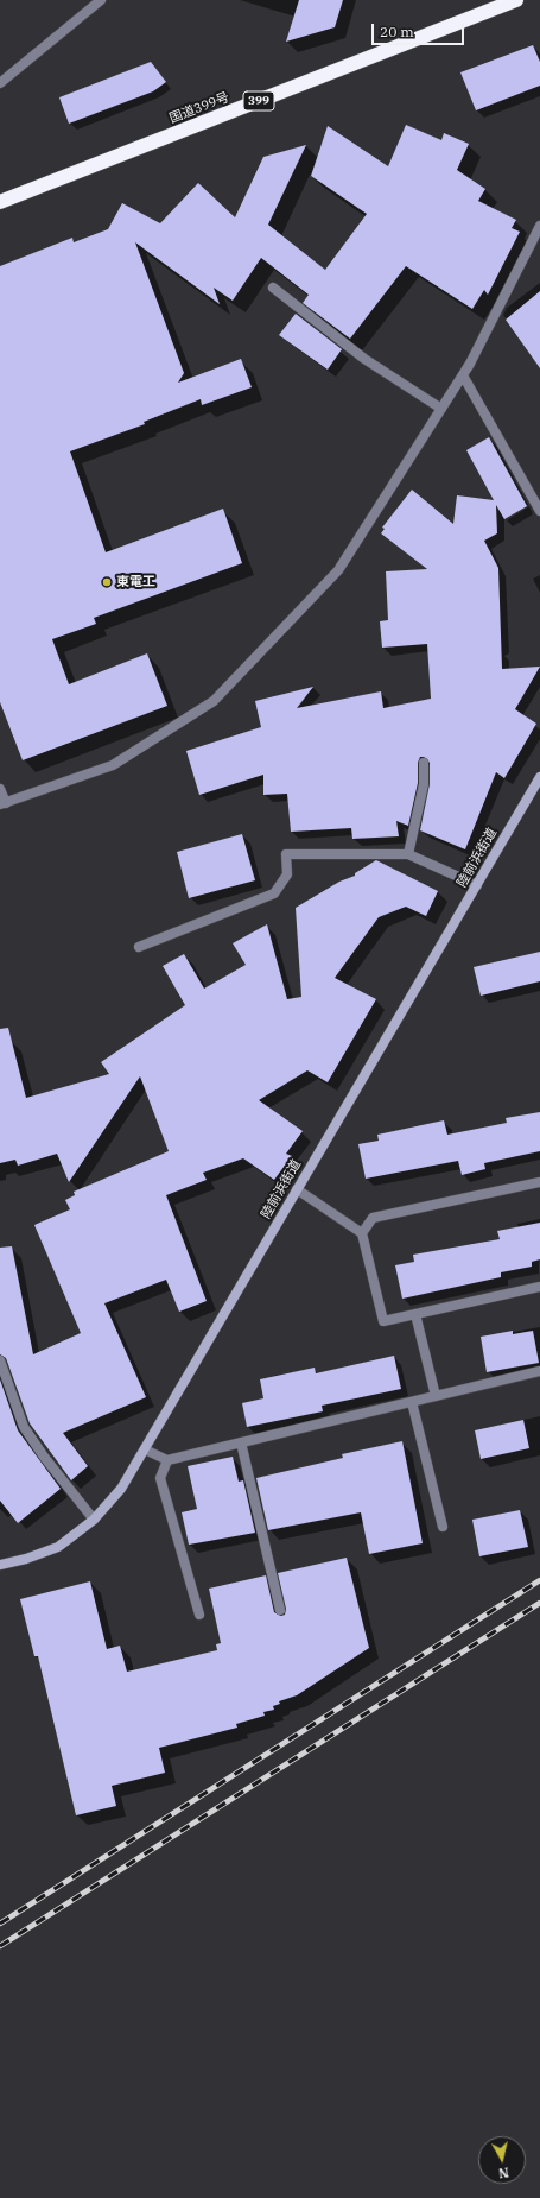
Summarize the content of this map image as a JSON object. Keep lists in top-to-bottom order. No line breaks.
{"streets":{"highway":["399","国道399号"],"street":["陸前浜街道"]},"places":["東電工"],"scale_bar":"20 m","north":"bottom"}
